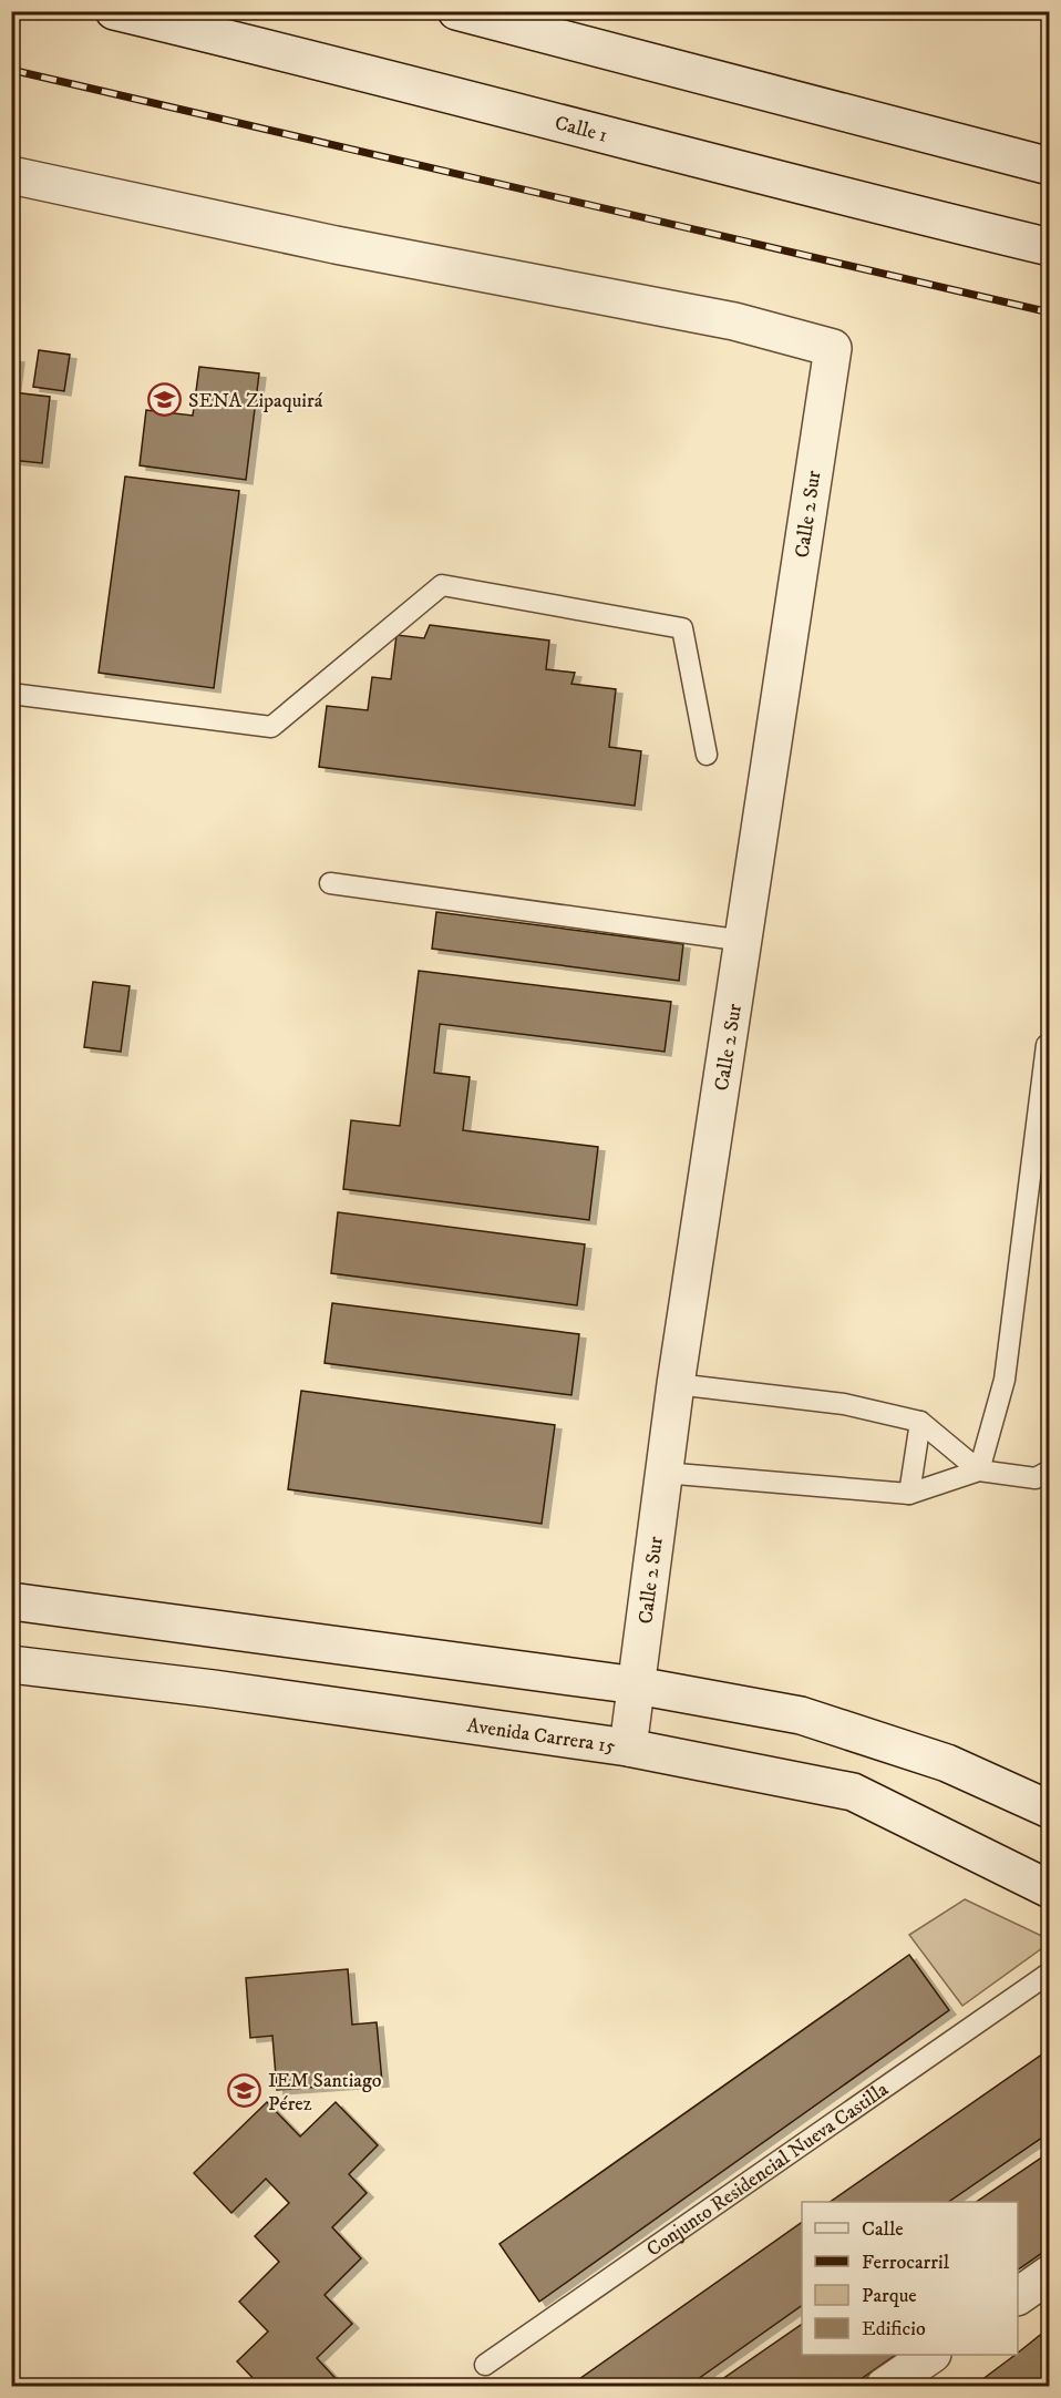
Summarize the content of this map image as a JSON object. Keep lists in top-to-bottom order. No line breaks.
{"streets":{"street":["Calle 1","Calle 2 Sur","Avenida Carrera 15"],"lane":["Conjunto Residencial Nueva Castilla"]},"crossings":[["Calle 2 Sur","Avenida Carrera 15"]],"places":{"school or university":["SENA Zipaquirá","IEM Santiago Pérez"]},"legend":["Calle","Ferrocarril","Parque","Edificio"]}
